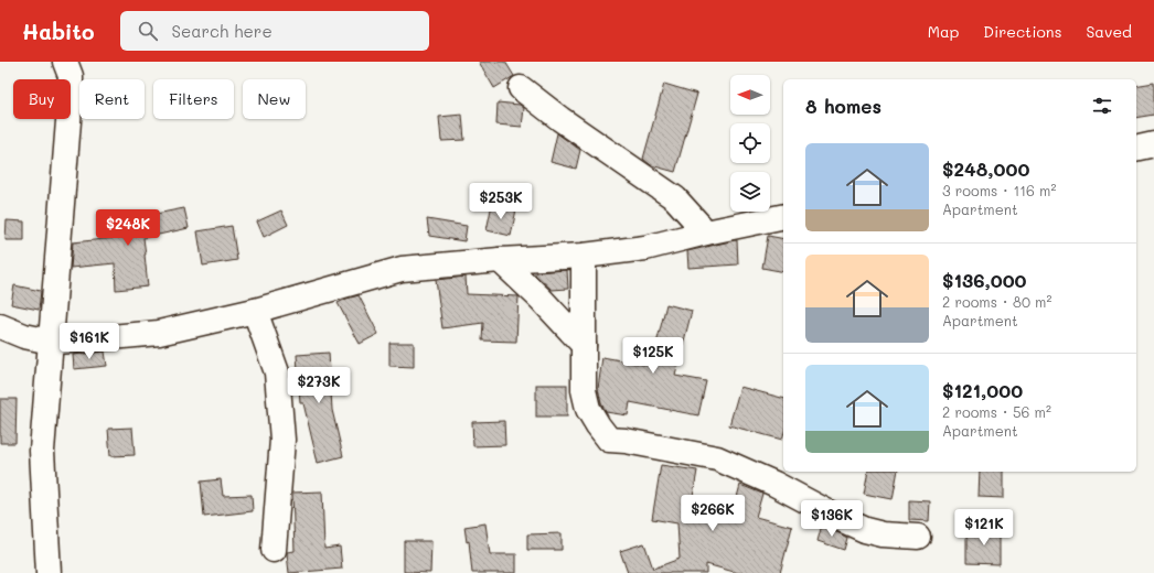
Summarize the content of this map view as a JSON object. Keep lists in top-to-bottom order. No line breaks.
{"north":"left","page":{"header":"Habito","search":"Search here","nav":["Map","Directions","Saved"],"chip":["Buy","Rent","Filters","New"],"heading":"8 homes","list":[{"name":"$248,000","note":"3 rooms · 116 m² · Apartment"},{"name":"$136,000","note":"2 rooms · 80 m² · Apartment"},{"name":"$121,000","note":"2 rooms · 56 m² · Apartment"}],"price":["$253K","$248K","$161K","$125K","$273K","$266K","$136K","$121K"]}}
